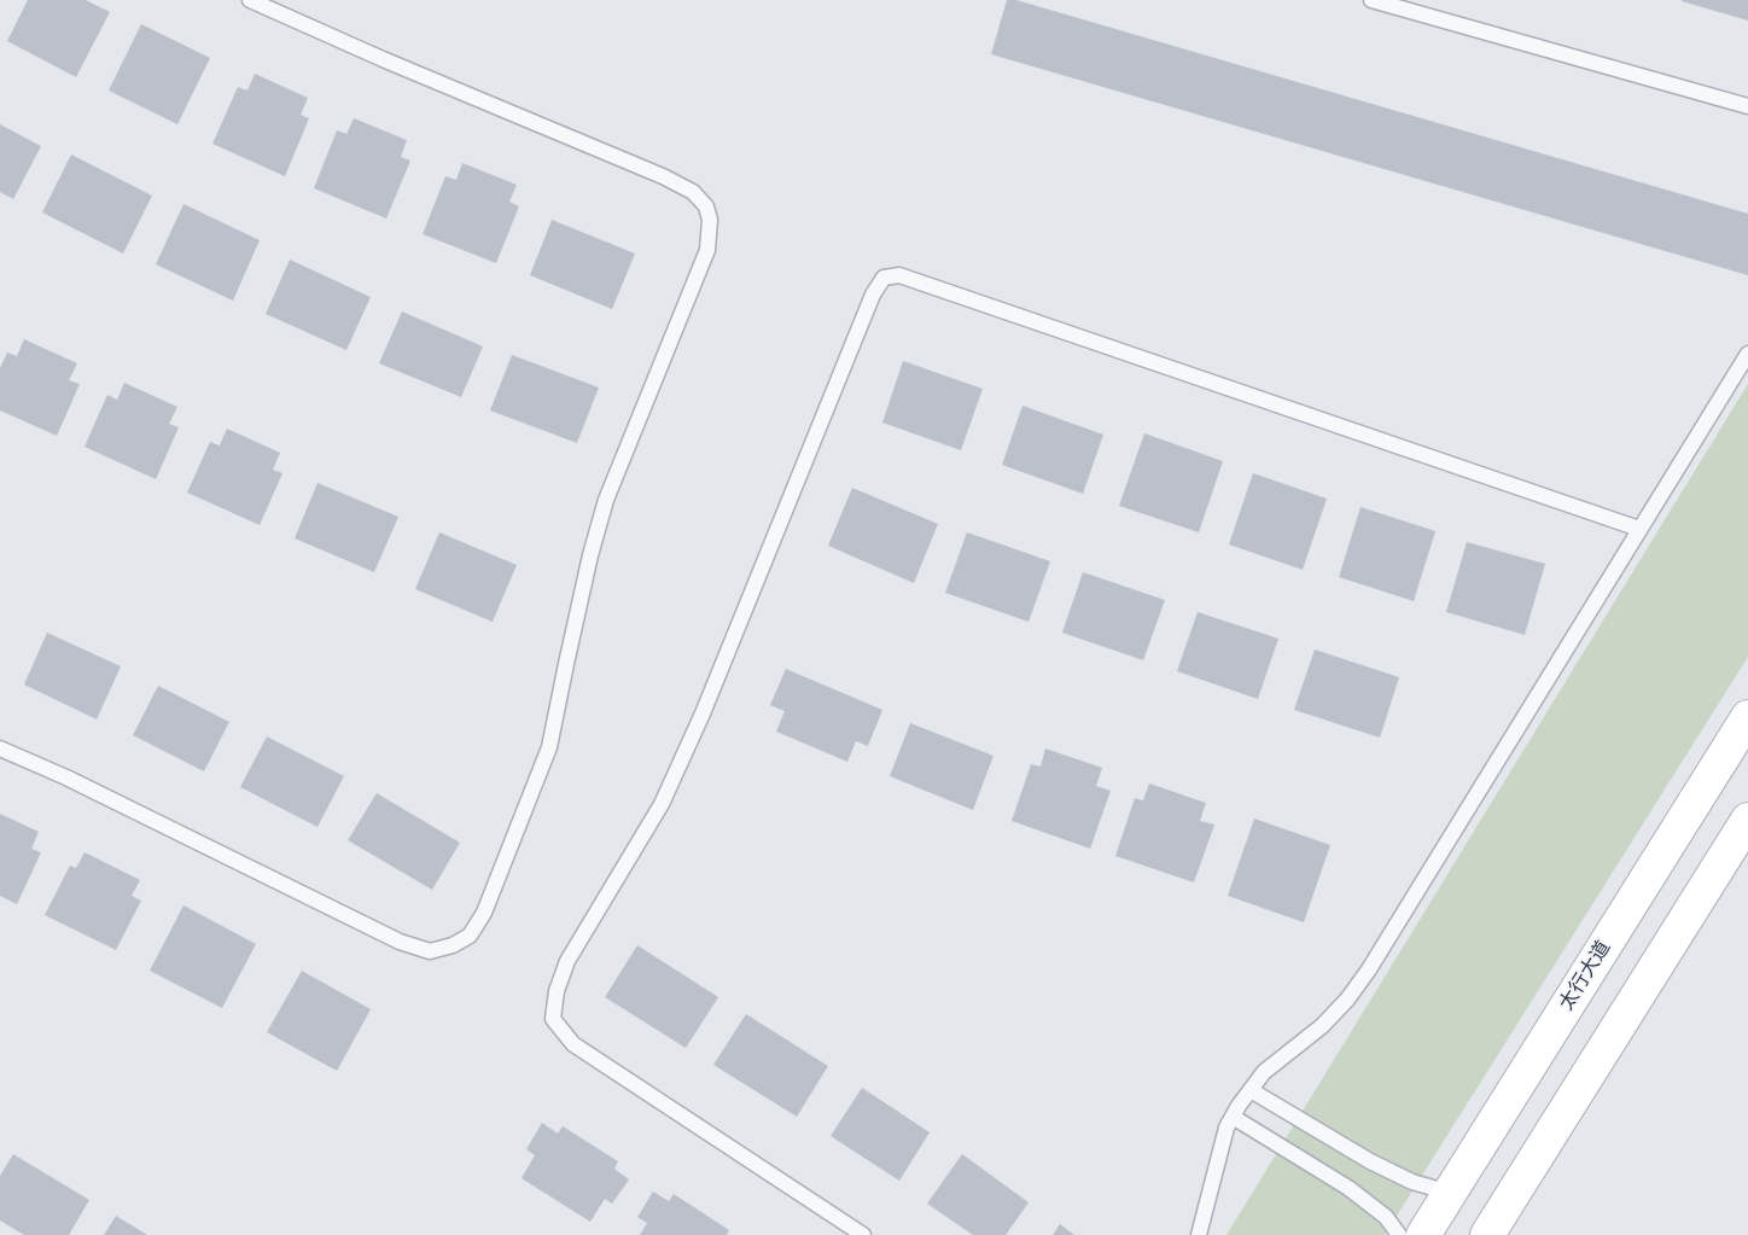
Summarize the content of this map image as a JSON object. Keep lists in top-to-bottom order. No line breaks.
{"streets":{"main road":["太行大道"]}}
